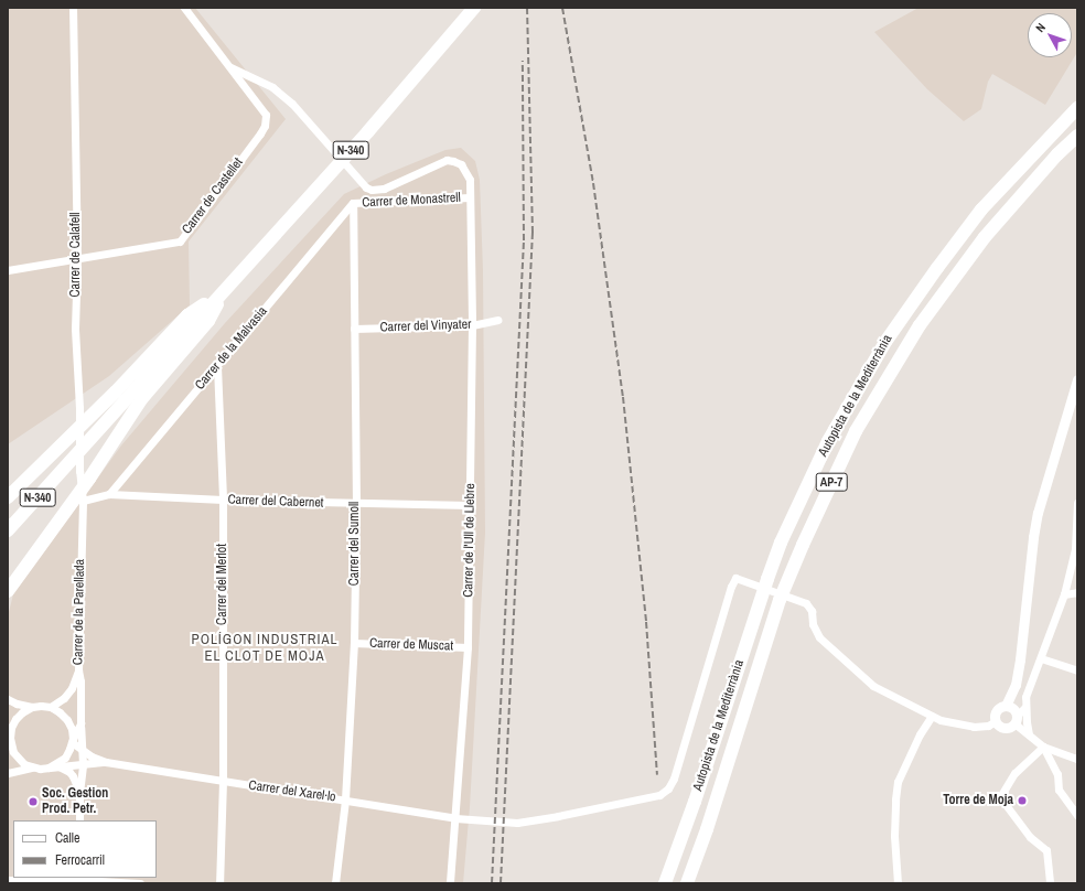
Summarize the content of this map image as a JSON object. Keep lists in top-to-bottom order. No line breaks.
{"streets":{"highway":["N-340","Autopista de la Mediterrània","AP-7"],"street":["Carrer de Castellet","Carrer de Monastrell","Carrer de Calafell","Carrer del Vinyater","Carrer de la Malvasia","Carrer del Cabernet","Carrer de l'Ull de Llebre","Carrer del Sumoll","Carrer del Merlot","Carrer de la Parellada","Carrer de Muscat","Carrer del Xarel·lo"]},"crossings":[["Carrer de Castellet","Carrer de Calafell"],["Carrer de Castellet","Carrer de l'Ull de Llebre"],["Carrer de Monastrell","Carrer de la Malvasia"],["Carrer de Monastrell","Carrer de l'Ull de Llebre"],["Carrer de Monastrell","Carrer del Sumoll"],["Carrer de Calafell","Carrer del Cabernet"],["Carrer de Calafell","Carrer de la Parellada"],["Carrer del Vinyater","Carrer de l'Ull de Llebre"],["Carrer del Vinyater","Carrer del Sumoll"],["Carrer de la Malvasia","Carrer del Cabernet"],["Carrer de la Malvasia","Carrer del Sumoll"],["Carrer de la Malvasia","Carrer del Merlot"],["Carrer del Cabernet","Carrer de l'Ull de Llebre"],["Carrer del Cabernet","Carrer del Sumoll"],["Carrer del Cabernet","Carrer del Merlot"],["Carrer del Cabernet","Carrer de la Parellada"],["Carrer de l'Ull de Llebre","Carrer de Muscat"],["Carrer de l'Ull de Llebre","Carrer del Xarel·lo"],["Carrer del Sumoll","Carrer de Muscat"],["Carrer del Sumoll","Carrer del Xarel·lo"],["Carrer del Merlot","Carrer del Xarel·lo"]],"districts":["POLÍGON INDUSTRIAL EL CLOT DE MOJA"],"places":["Torre de Moja","Soc. Gestion Prod. Petr."],"legend":["Calle","Ferrocarril"],"north":"top left"}
